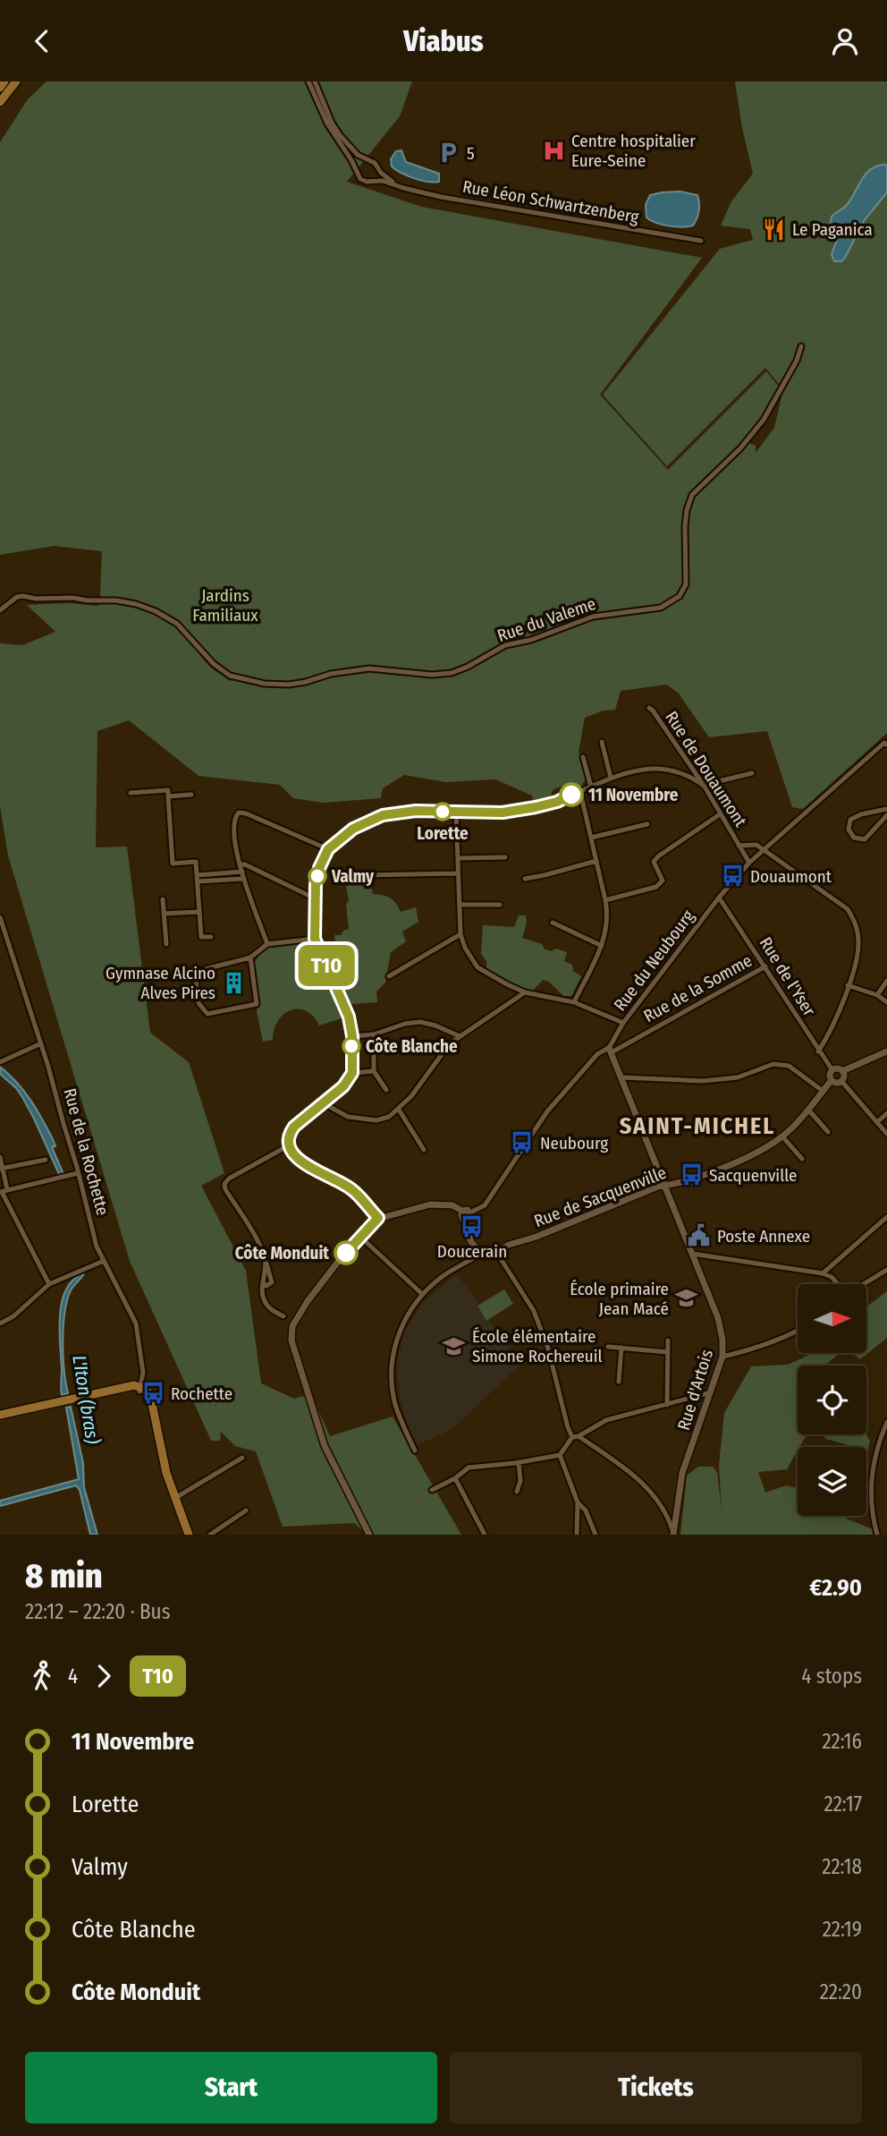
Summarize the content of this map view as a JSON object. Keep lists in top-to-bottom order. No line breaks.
{"streets":{"street":["Rue Léon Schwartzenberg","Rue du Valeme","Rue de Douaumont","Rue du Neubourg","Rue de l'Yser","Rue de la Somme","Rue de la Rochette","Rue de Sacquenville","Rue d'Artois"]},"crossings":[["Rue de Douaumont","Rue du Neubourg"],["Rue du Neubourg","Rue de l'Yser"],["Rue du Neubourg","Rue de la Somme"],["Rue du Neubourg","Rue d'Artois"],["Rue de l'Yser","Rue de la Somme"],["Rue de l'Yser","Rue de Sacquenville"],["Rue de la Somme","Rue d'Artois"],["Rue de Sacquenville","Rue d'Artois"]],"districts":["SAINT-MICHEL"],"water":["L'Iton (bras)"],"parks":["Jardins Familiaux"],"places":{"hospital":["Centre hospitalier Eure-Seine"],"parking":["5"],"restaurant":["Le Paganica"],"other":["11 Novembre","Lorette","Valmy","Côte Blanche","Côte Monduit"],"bus stop":["Douaumont","Neubourg","Sacquenville","Doucerain","Rochette"],"building":["Gymnase Alcino Alves Pires"],"public building":["Poste Annexe"],"school or university":["École primaire Jean Macé","École élémentaire Simone Rochereuil"]},"lines":["bus line T10"],"north":"right","page":{"header":"Viabus","on_map":"T10","heading":["8 min","22:12 – 22:20 · Bus","€2.90"],"legs":["4","T10","4 stops"],"list":[{"name":"11 Novembre","value":"22:16"},{"name":"Lorette","value":"22:17"},{"name":"Valmy","value":"22:18"},{"name":"Côte Blanche","value":"22:19"},{"name":"Côte Monduit","value":"22:20"}],"buttons":["Start","Tickets"]}}
